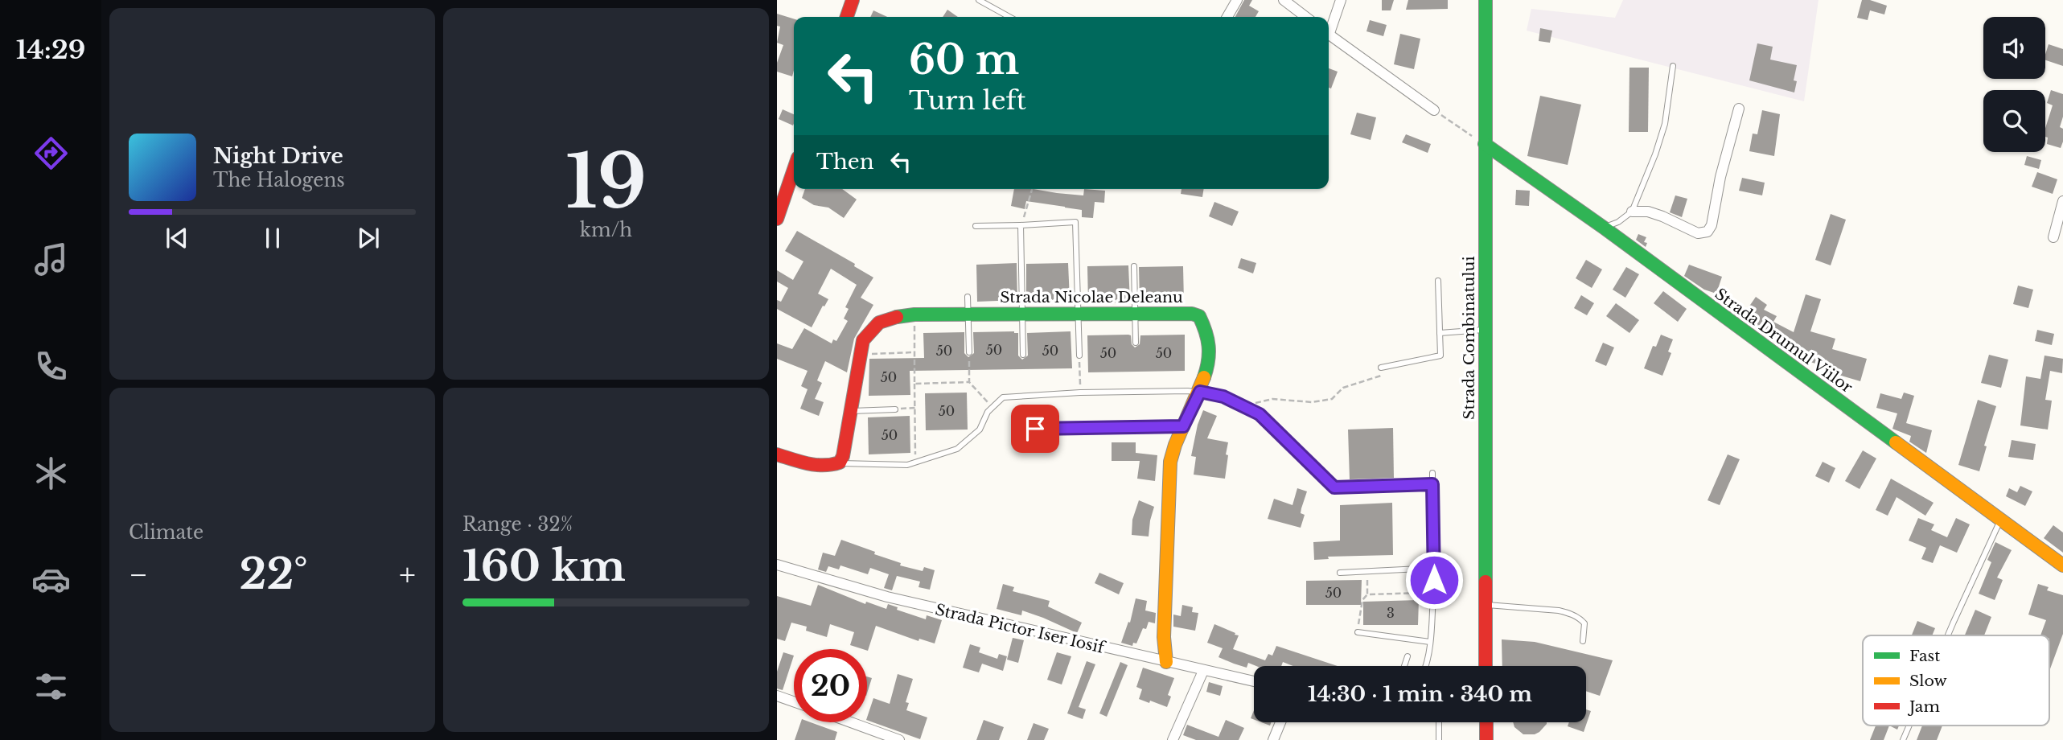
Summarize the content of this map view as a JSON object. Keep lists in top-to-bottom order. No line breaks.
{"streets":{"street":["Strada Nicolae Deleanu","Strada Combinatului","Strada Drumul Viilor","Strada Pictor Iser Iosif"]},"crossings":[["Strada Nicolae Deleanu","Strada Pictor Iser Iosif"],["Strada Combinatului","Strada Drumul Viilor"]],"house_numbers":["50","50","50","50","50","50","50","50","50","3"],"legend":["Fast","Slow","Jam"],"page":{"tabs":"14:29","tile":[["19","km/h"],"Climate",["Range · 32%","160 km"]],"turn":["60 m","Turn left"],"song":["Night Drive","The Halogens"],"then":"Then","heat":["−","22°","+"],"limit":"20","trip":"14:30 · 1 min · 340 m"}}
